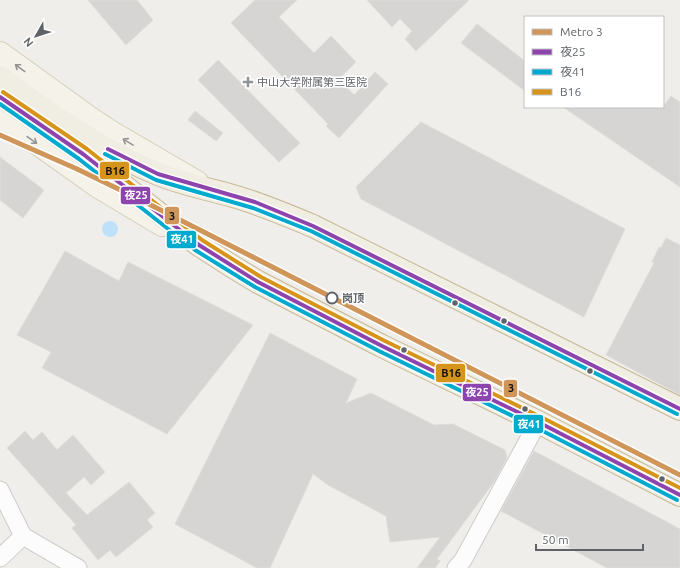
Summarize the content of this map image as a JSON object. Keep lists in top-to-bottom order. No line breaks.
{"places":{"health":["中山大学附属第三医院"],"other":["岗顶"]},"lines":["transit line B16","transit line 夜25","transit line 夜41","metro line 3"],"legend":["Metro 3","夜25","夜41","B16"],"scale_bar":"50 m","north":"bottom left"}
